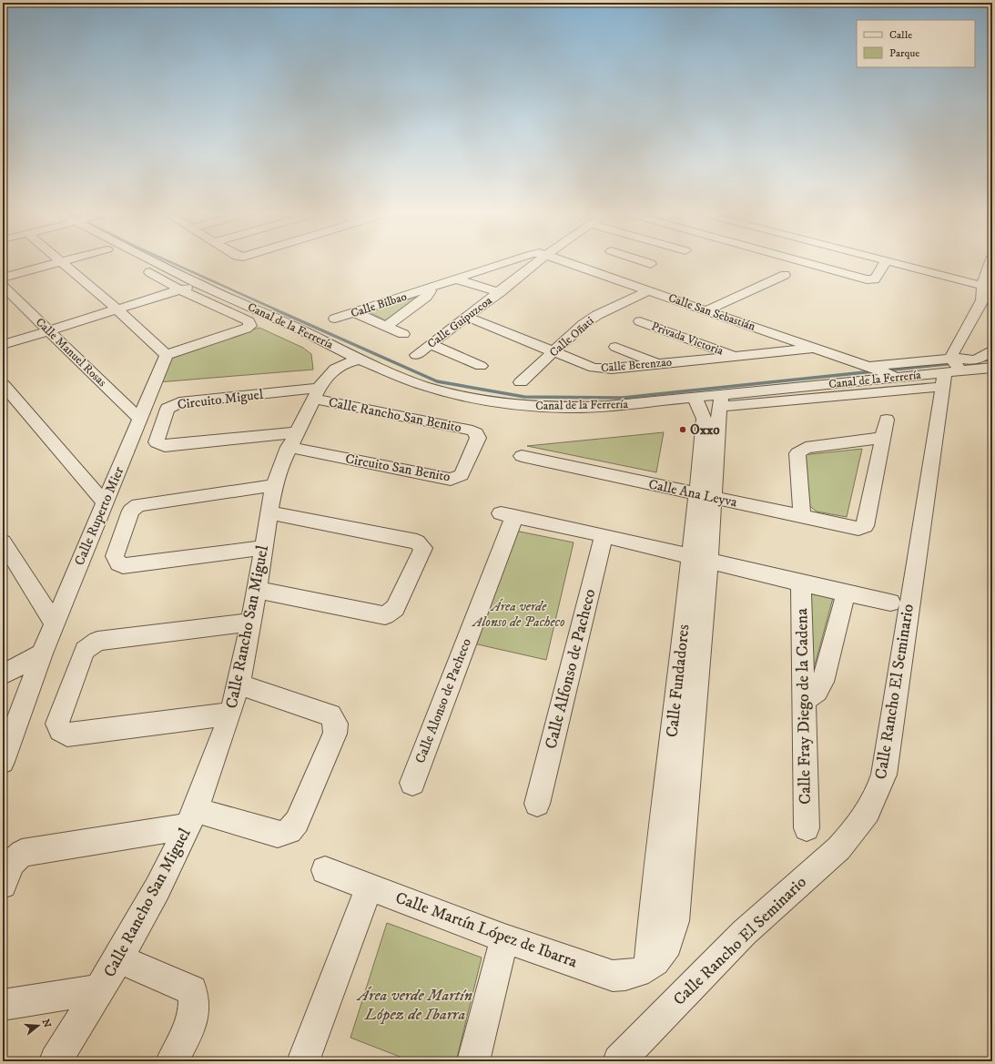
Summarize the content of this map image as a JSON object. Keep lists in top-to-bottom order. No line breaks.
{"streets":{"street":["Calle Bilbao","Calle San Sebastián","Calle Guipuzcoa","Canal de la Ferrería","Calle Oñati","Privada Victoria","Calle Manuel Rosas","Calle Berenzao","Circuito Miguel","Calle Rancho San Benito","Circuito San Benito","Calle Ana Leyva","Calle Ruperto Mier","Calle Rancho San Miguel","Calle Alfonso de Pacheco","Calle Fundadores","Calle Rancho El Seminario","Calle Alonso de Pacheco","Calle Fray Diego de la Cadena","Calle Martín López de Ibarra"]},"crossings":[["Calle San Sebastián","Canal de la Ferrería"],["Calle San Sebastián","Calle Oñati"],["Calle San Sebastián","Calle Berenzao"],["Calle Guipuzcoa","Calle Berenzao"],["Canal de la Ferrería","Calle Rancho San Miguel"],["Canal de la Ferrería","Calle Fundadores"],["Canal de la Ferrería","Calle Rancho El Seminario"],["Calle Oñati","Calle Berenzao"],["Privada Victoria","Calle Berenzao"],["Calle Manuel Rosas","Calle Ruperto Mier"],["Circuito Miguel","Calle Rancho San Benito"],["Circuito Miguel","Circuito San Benito"],["Circuito Miguel","Calle Rancho San Miguel"],["Calle Rancho San Benito","Circuito San Benito"],["Calle Rancho San Benito","Calle Rancho San Miguel"],["Circuito San Benito","Calle Rancho San Miguel"],["Calle Ana Leyva","Calle Fundadores"],["Calle Alfonso de Pacheco","Calle Alonso de Pacheco"],["Calle Fundadores","Calle Martín López de Ibarra"]],"parks":["Área verde Alonso de Pacheco","Área verde Martín López de Ibarra"],"places":["Oxxo"],"legend":["Calle","Parque"],"north":"right"}
